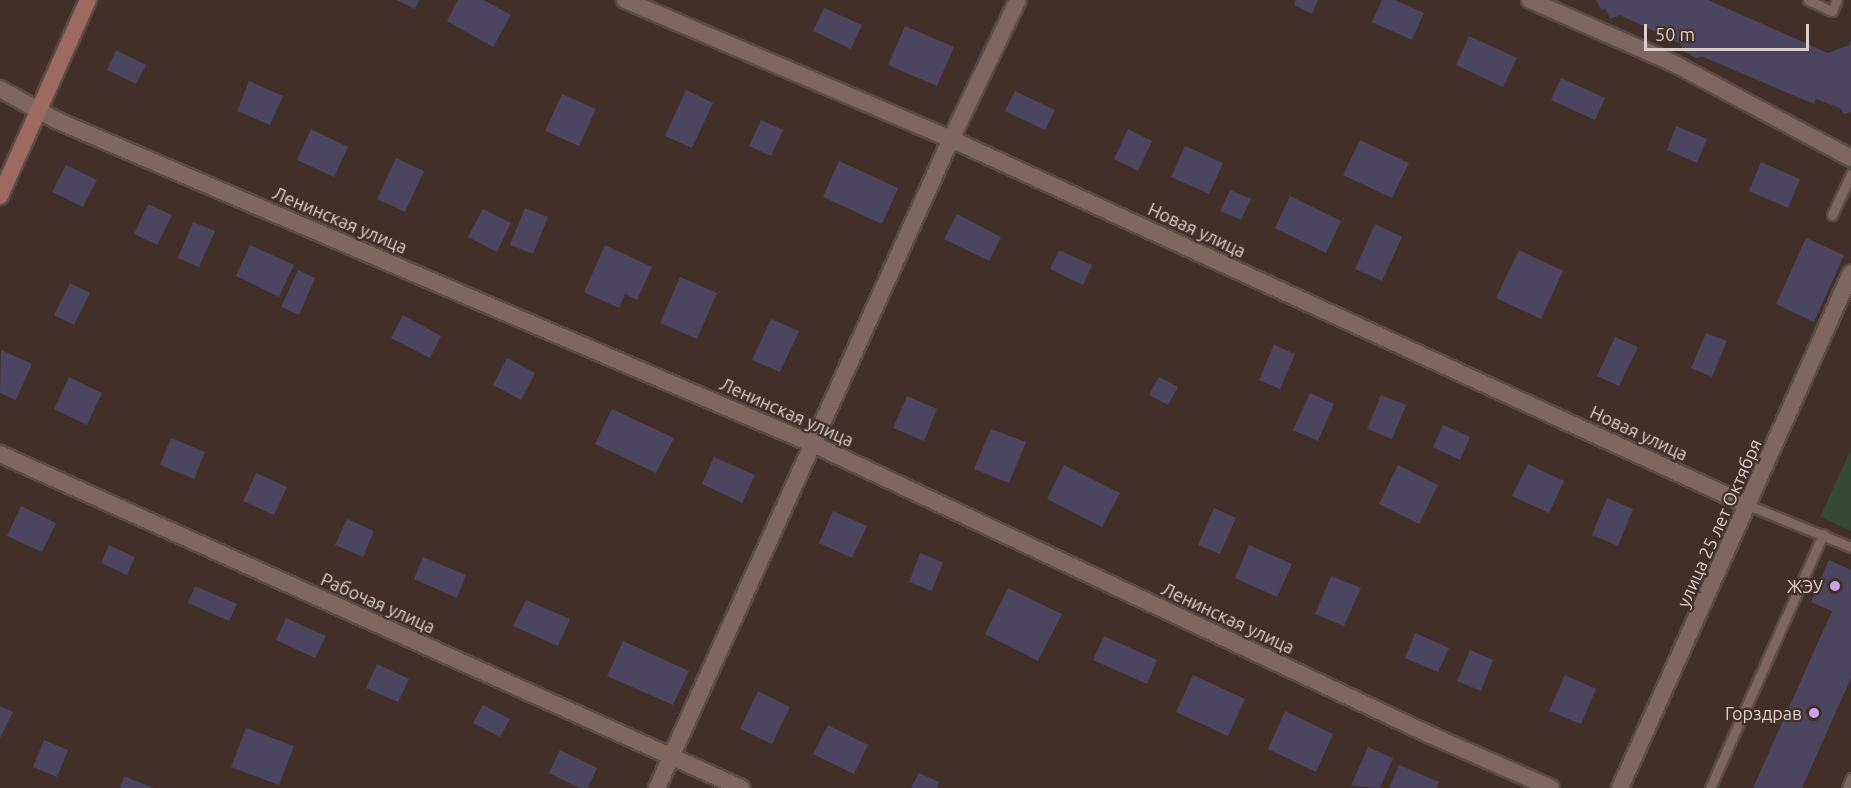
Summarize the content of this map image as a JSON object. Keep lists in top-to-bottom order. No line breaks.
{"streets":{"street":["Ленинская улица","Новая улица","улица 25 лет Октября","Рабочая улица"]},"crossings":[["Новая улица","улица 25 лет Октября"]],"places":["ЖЭУ","Горздрав"],"scale_bar":"50 m"}
